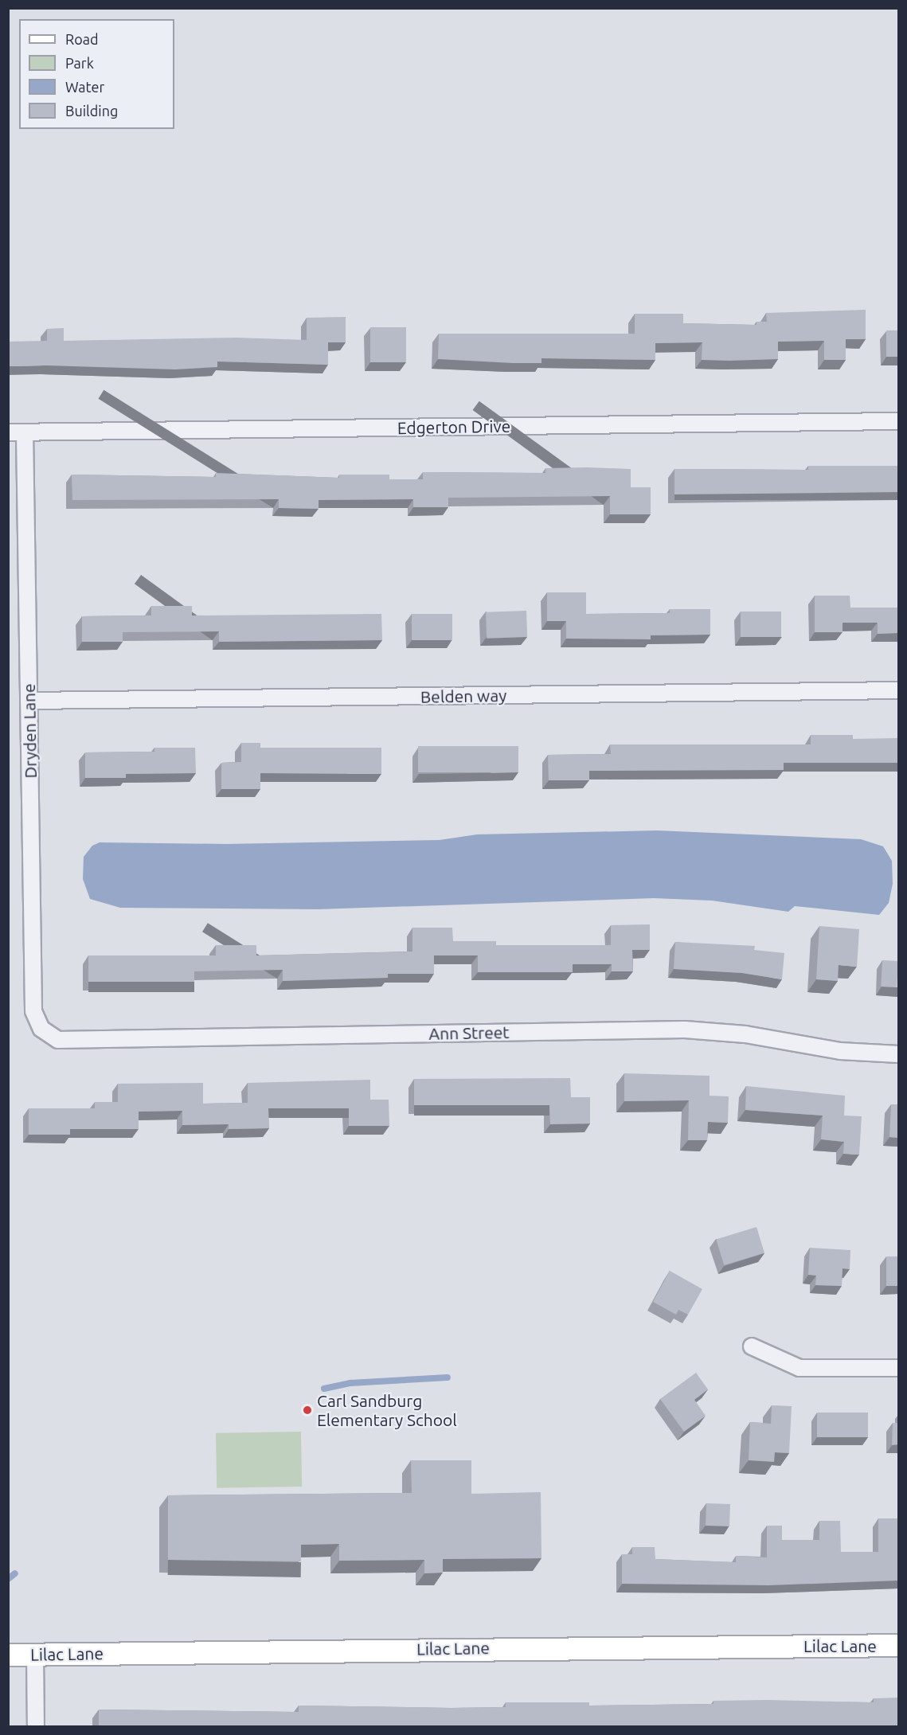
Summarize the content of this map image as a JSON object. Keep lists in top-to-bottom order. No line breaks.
{"streets":{"street":["Edgerton Drive","Belden way","Dryden Lane","Ann Street","Lilac Lane"]},"crossings":[["Edgerton Drive","Dryden Lane"],["Belden way","Dryden Lane"],["Dryden Lane","Ann Street"]],"places":["Carl Sandburg Elementary School"],"legend":["Road","Park","Water","Building"]}
